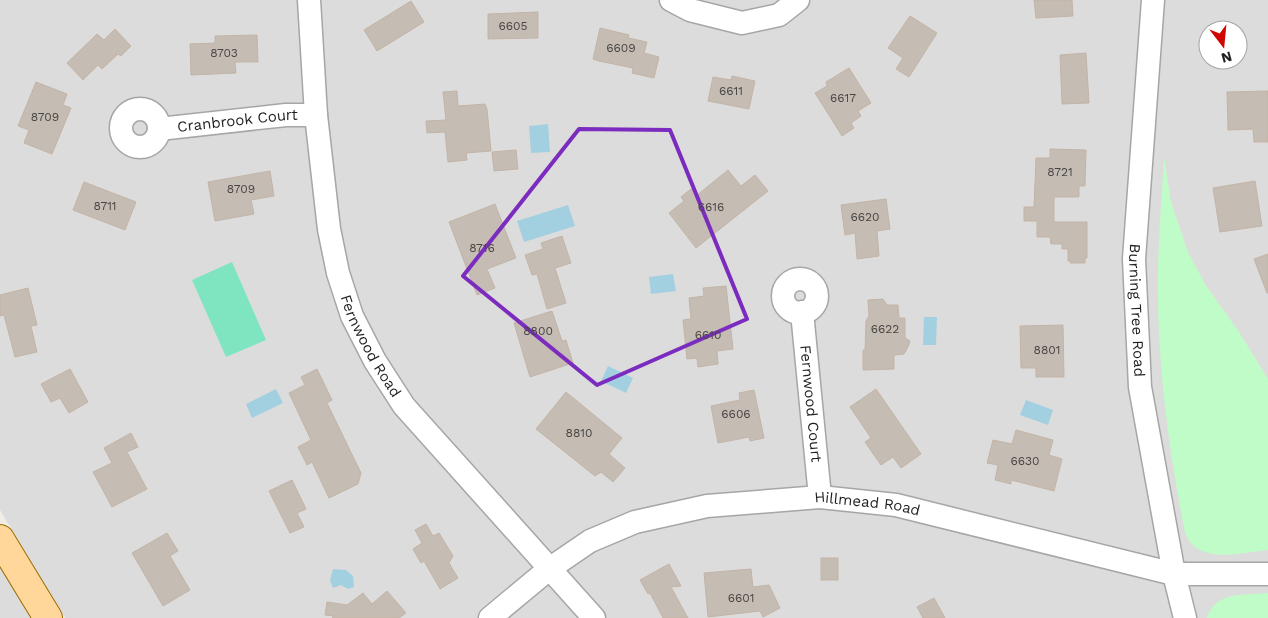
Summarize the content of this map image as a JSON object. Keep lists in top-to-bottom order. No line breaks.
{"streets":{"street":["Cranbrook Court","Burning Tree Road","Fernwood Road","Fernwood Court","Hillmead Road"]},"crossings":[["Cranbrook Court","Fernwood Road"],["Burning Tree Road","Hillmead Road"],["Fernwood Road","Hillmead Road"],["Fernwood Court","Hillmead Road"]],"house_numbers":["6605","6609","8703","6611","6617","8709","8721","8709","8711","6616","6620","8716","6622","8800","6610","8801","6606","8810","6630","6601"],"north":"bottom"}
